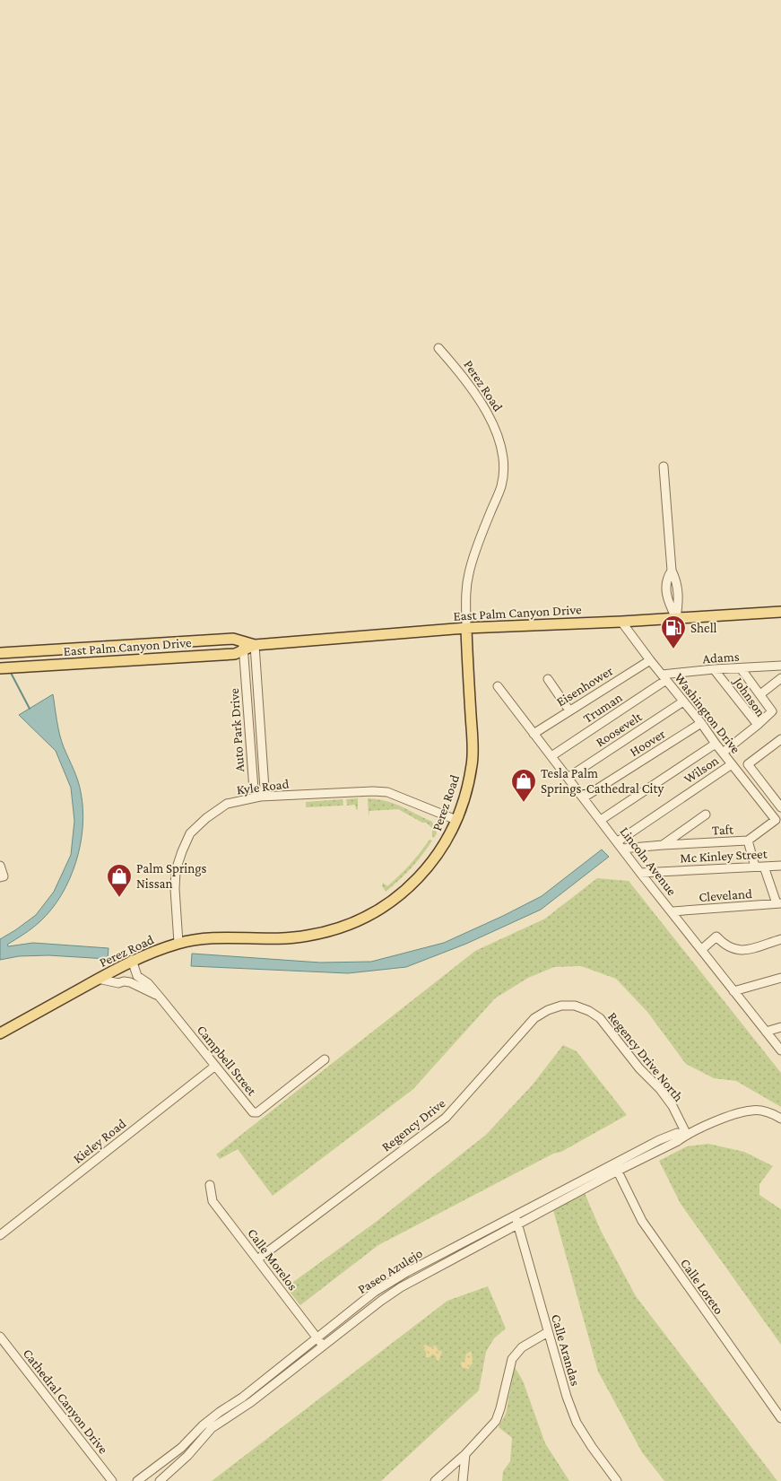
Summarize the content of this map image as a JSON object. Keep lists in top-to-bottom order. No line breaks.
{"streets":{"main road":["Perez Road","East Palm Canyon Drive"],"street":["Adams","Eisenhower","Johnson","Truman","Washington Drive","Roosevelt","Auto Park Drive","Hoover","Wilson","Kyle Road","Taft","Mc Kinley Street","Lincoln Avenue","Cleveland","Regency Drive North","Campbell Street","Regency Drive","Kieley Road","Calle Morelos","Paseo Azulejo","Calle Loreto","Calle Arandas","Cathedral Canyon Drive"]},"crossings":[["Perez Road","East Palm Canyon Drive"],["Perez Road","Kyle Road"],["Perez Road","Campbell Street"],["East Palm Canyon Drive","Washington Drive"],["East Palm Canyon Drive","Auto Park Drive"],["Adams","Johnson"],["Adams","Truman"],["Adams","Washington Drive"],["Eisenhower","Washington Drive"],["Eisenhower","Lincoln Avenue"],["Johnson","Washington Drive"],["Truman","Washington Drive"],["Truman","Lincoln Avenue"],["Washington Drive","Roosevelt"],["Washington Drive","Hoover"],["Washington Drive","Wilson"],["Washington Drive","Taft"],["Roosevelt","Lincoln Avenue"],["Auto Park Drive","Kyle Road"],["Hoover","Lincoln Avenue"],["Wilson","Taft"],["Wilson","Lincoln Avenue"],["Taft","Lincoln Avenue"],["Mc Kinley Street","Lincoln Avenue"],["Lincoln Avenue","Cleveland"],["Regency Drive North","Regency Drive"],["Regency Drive North","Paseo Azulejo"],["Campbell Street","Kieley Road"],["Regency Drive","Calle Morelos"],["Calle Morelos","Paseo Azulejo"],["Paseo Azulejo","Calle Loreto"],["Paseo Azulejo","Calle Arandas"]],"places":{"fuel station":["Shell"],"shop":["Tesla Palm Springs-Cathedral City","Palm Springs Nissan"]}}
